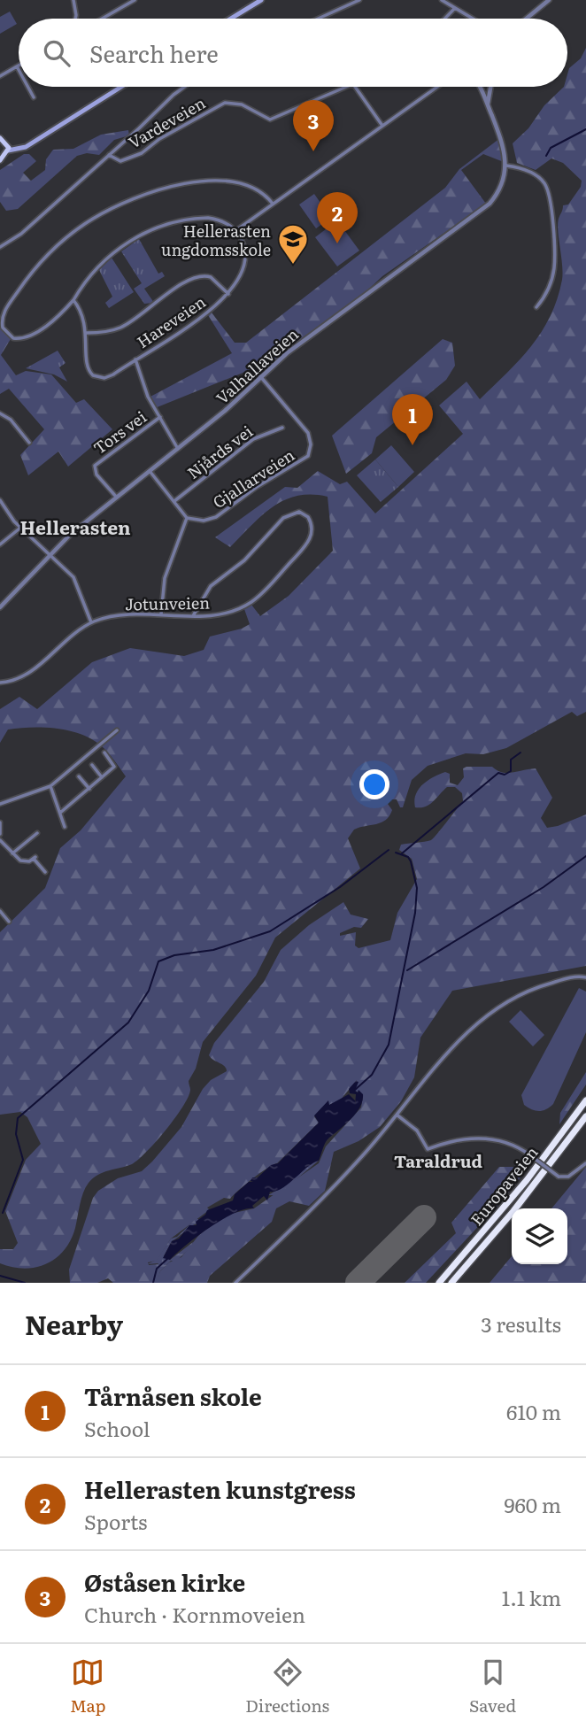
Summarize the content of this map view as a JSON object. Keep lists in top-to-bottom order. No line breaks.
{"streets":{"highway":["Europaveien"],"street":["Vardeveien","Hareveien","Valhallaveien","Tors vei","Njårds vei","Gjallarveien","Jotunveien"]},"crossings":[["Valhallaveien","Tors vei"],["Valhallaveien","Gjallarveien"]],"districts":["Hellerasten","Taraldrud"],"places":{"school or university":["Hellerasten ungdomsskole"]},"page":{"search":"Search here","pins":["3","2","1"],"heading":["Nearby","3 results"],"list":[{"mark":"1","name":"Tårnåsen skole","note":"School","value":"610 m"},{"mark":"2","name":"Hellerasten kunstgress","note":"Sports","value":"960 m"},{"mark":"3","name":"Øståsen kirke","note":"Church · Kornmoveien","value":"1.1 km"}],"nav":["Map","Directions","Saved"]}}
